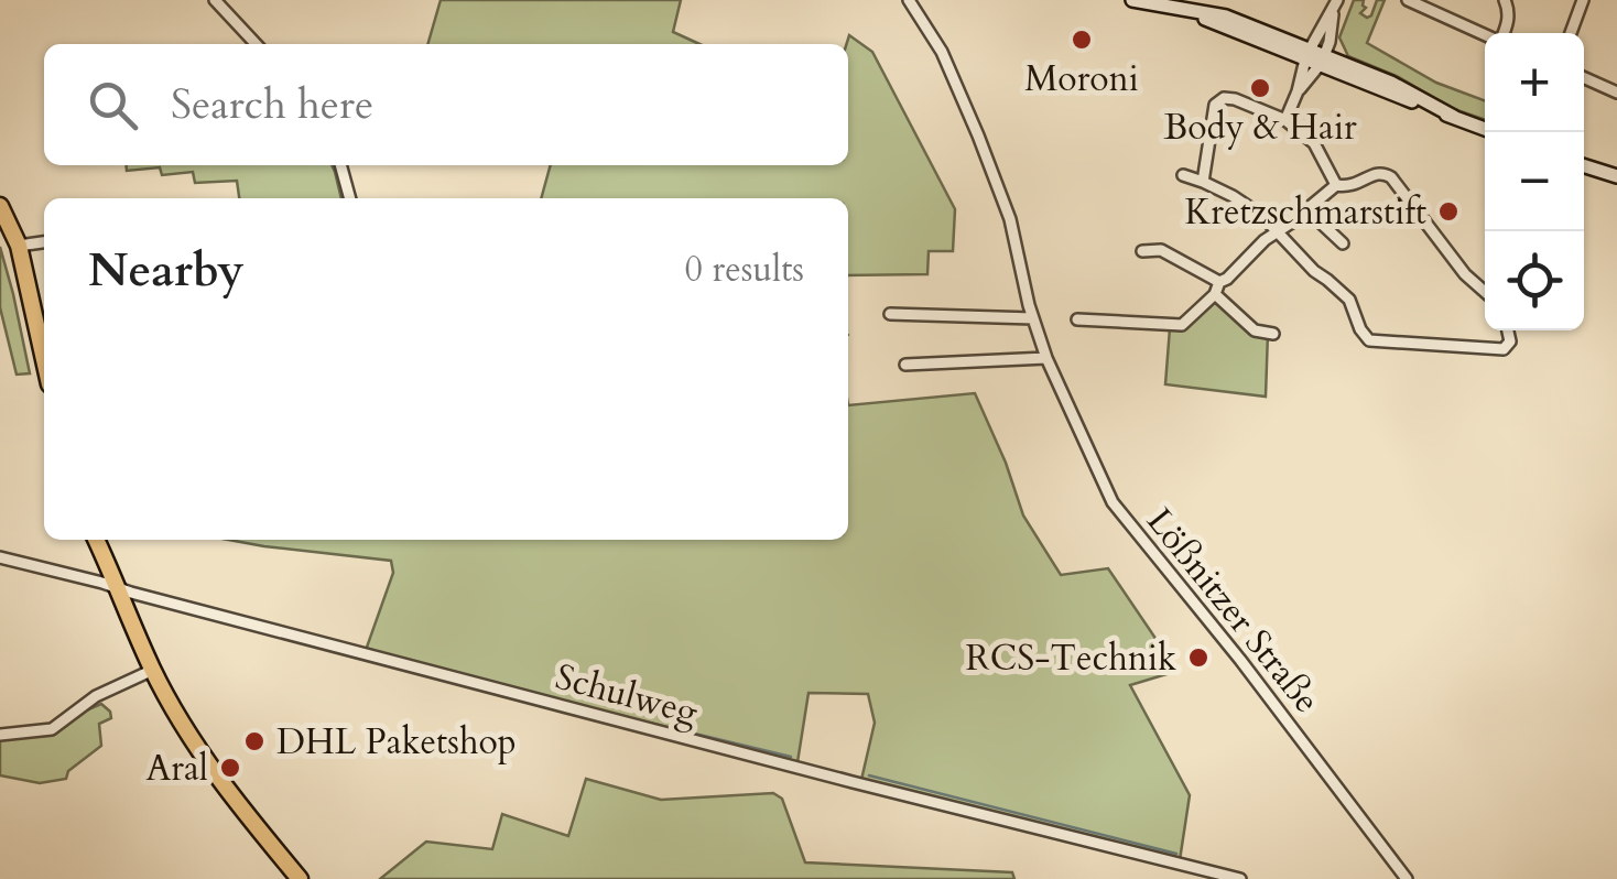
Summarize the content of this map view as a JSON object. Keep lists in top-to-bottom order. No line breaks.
{"streets":{"street":["Lößnitzer Straße","Schulweg"]},"places":["Moroni","Body & Hair","Kretzschmarstift","RCS-Technik","DHL Paketshop","Aral"],"page":{"map_buttons":["+","−"],"search":"Search here","heading":["Nearby","0 results"]}}
